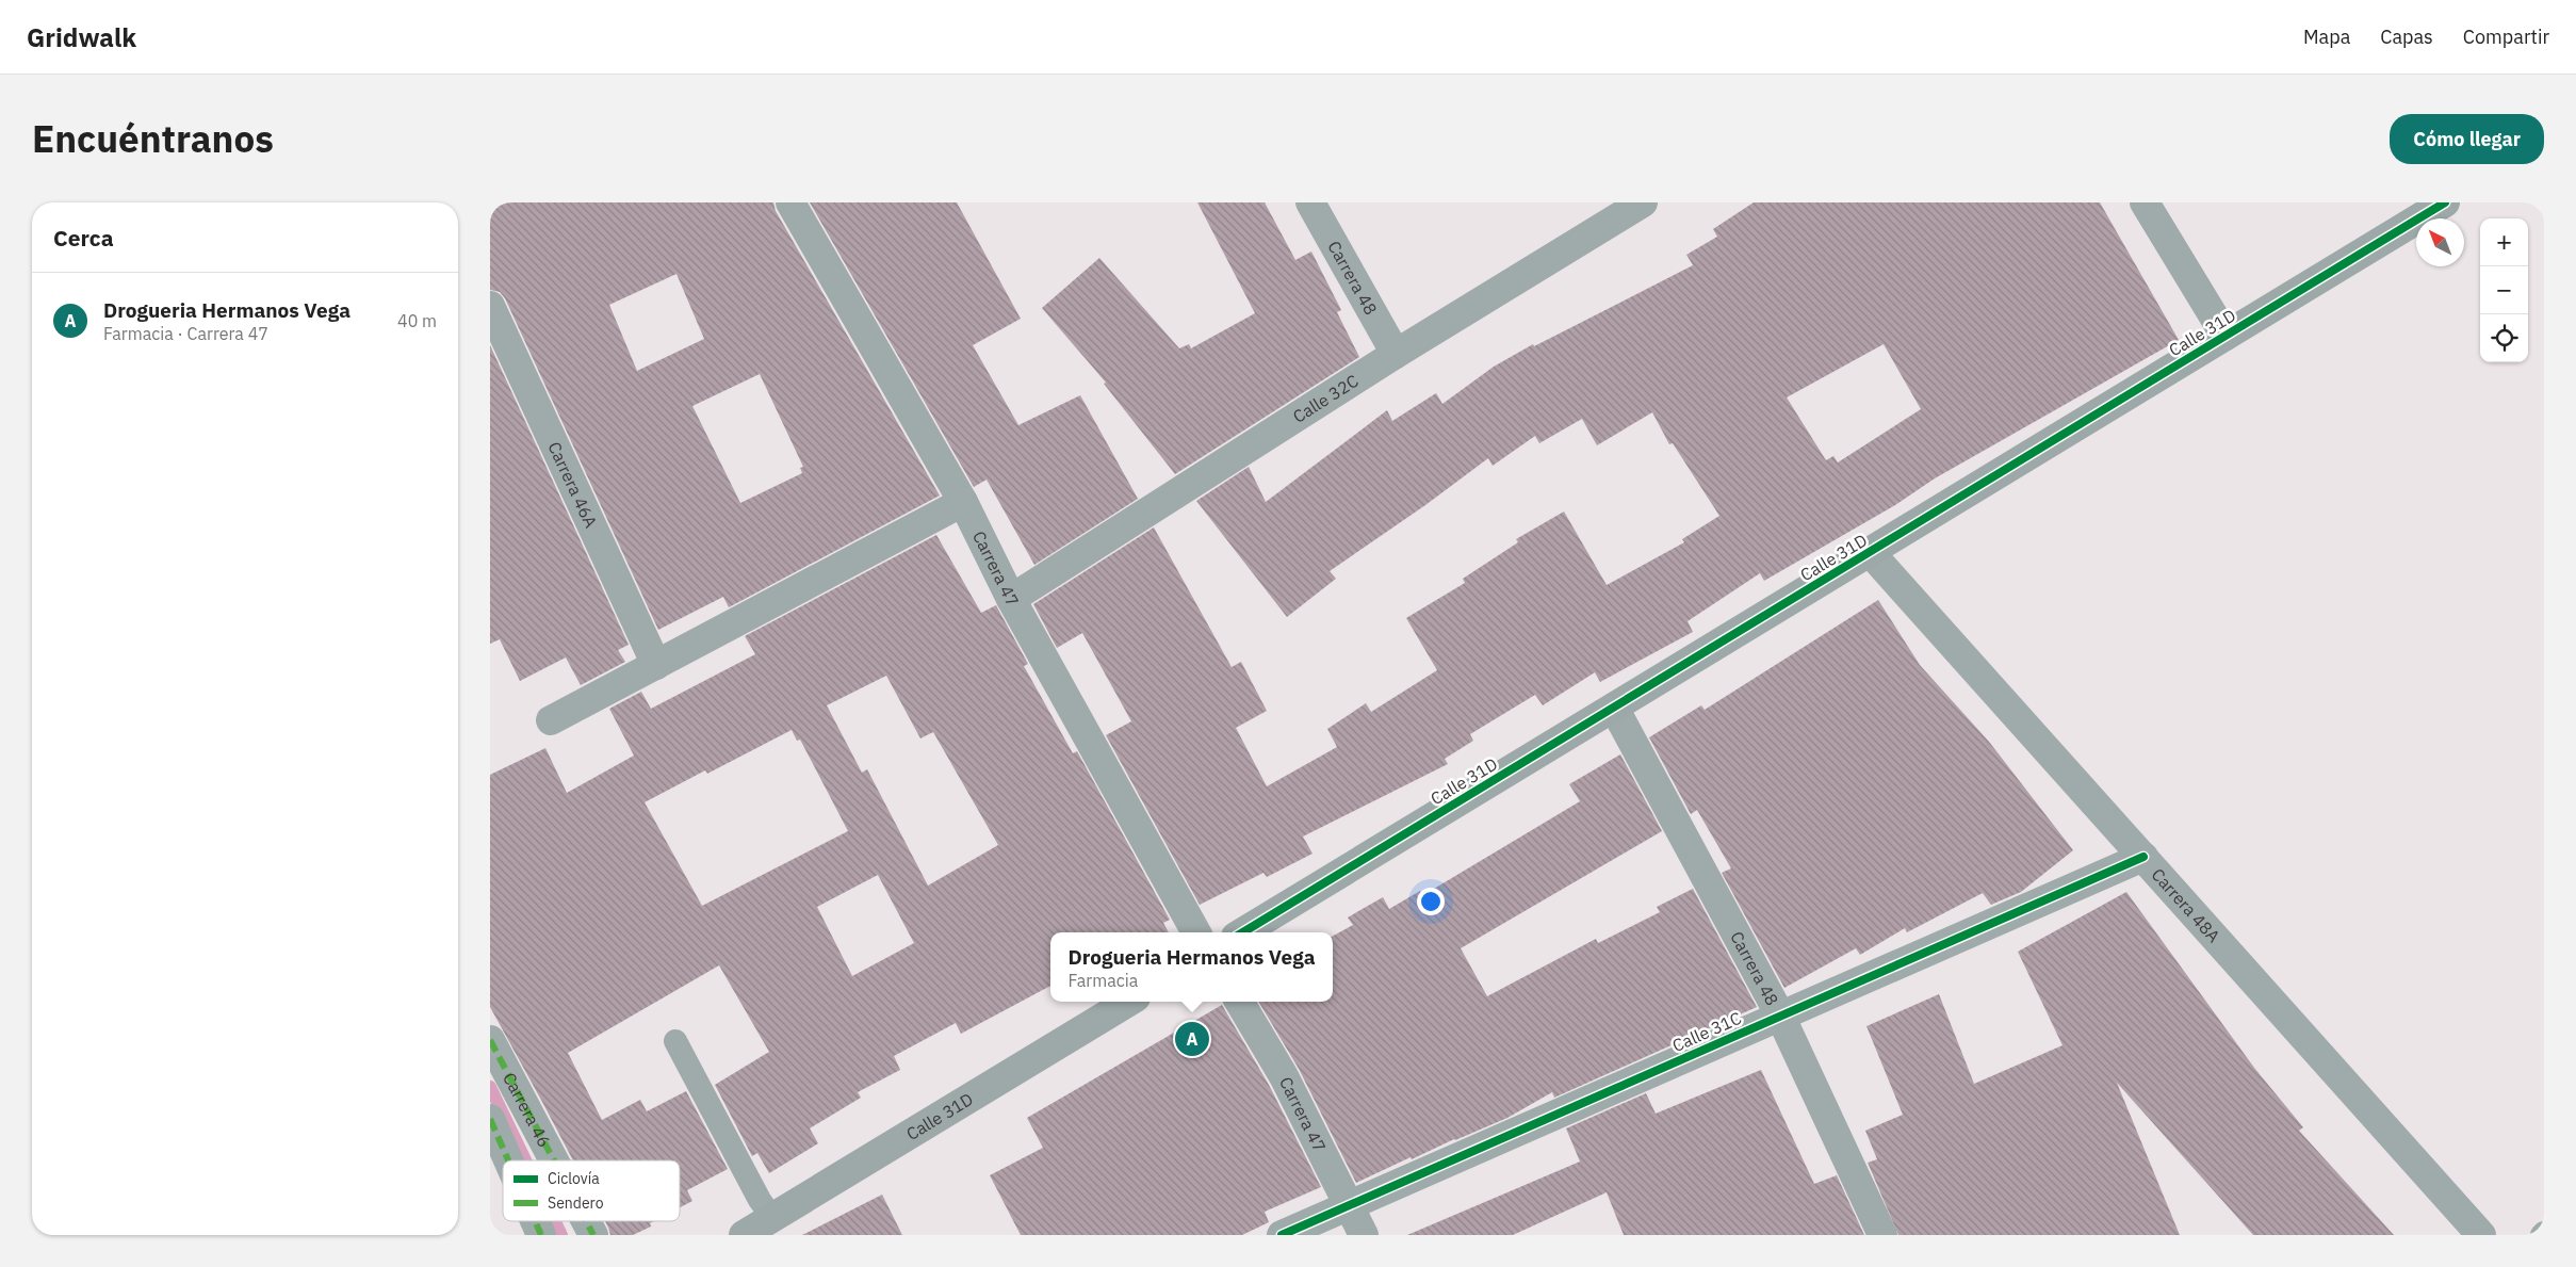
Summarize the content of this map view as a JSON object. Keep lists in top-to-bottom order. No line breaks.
{"streets":{"street":["Carrera 48","Calle 31D","Calle 32C","Carrera 46A","Carrera 47","Carrera 48A","Calle 31C","Carrera 46"]},"crossings":[["Carrera 48","Calle 31D"],["Carrera 48","Calle 32C"],["Carrera 48","Calle 31C"],["Calle 31D","Carrera 48A"],["Calle 32C","Carrera 47"],["Carrera 47","Calle 31C"],["Carrera 48A","Calle 31C"]],"legend":["Ciclovía","Sendero"],"north":"top left","page":{"header":"Gridwalk","nav":["Mapa","Capas","Compartir"],"title":"Encuéntranos","buttons":"Cómo llegar","heading":"Cerca","map_buttons":["+","−"],"list":[{"mark":"A","name":"Drogueria Hermanos Vega","note":"Farmacia · Carrera 47","value":"40 m"}],"popup":["Drogueria Hermanos Vega","Farmacia"],"pins":"A"}}
